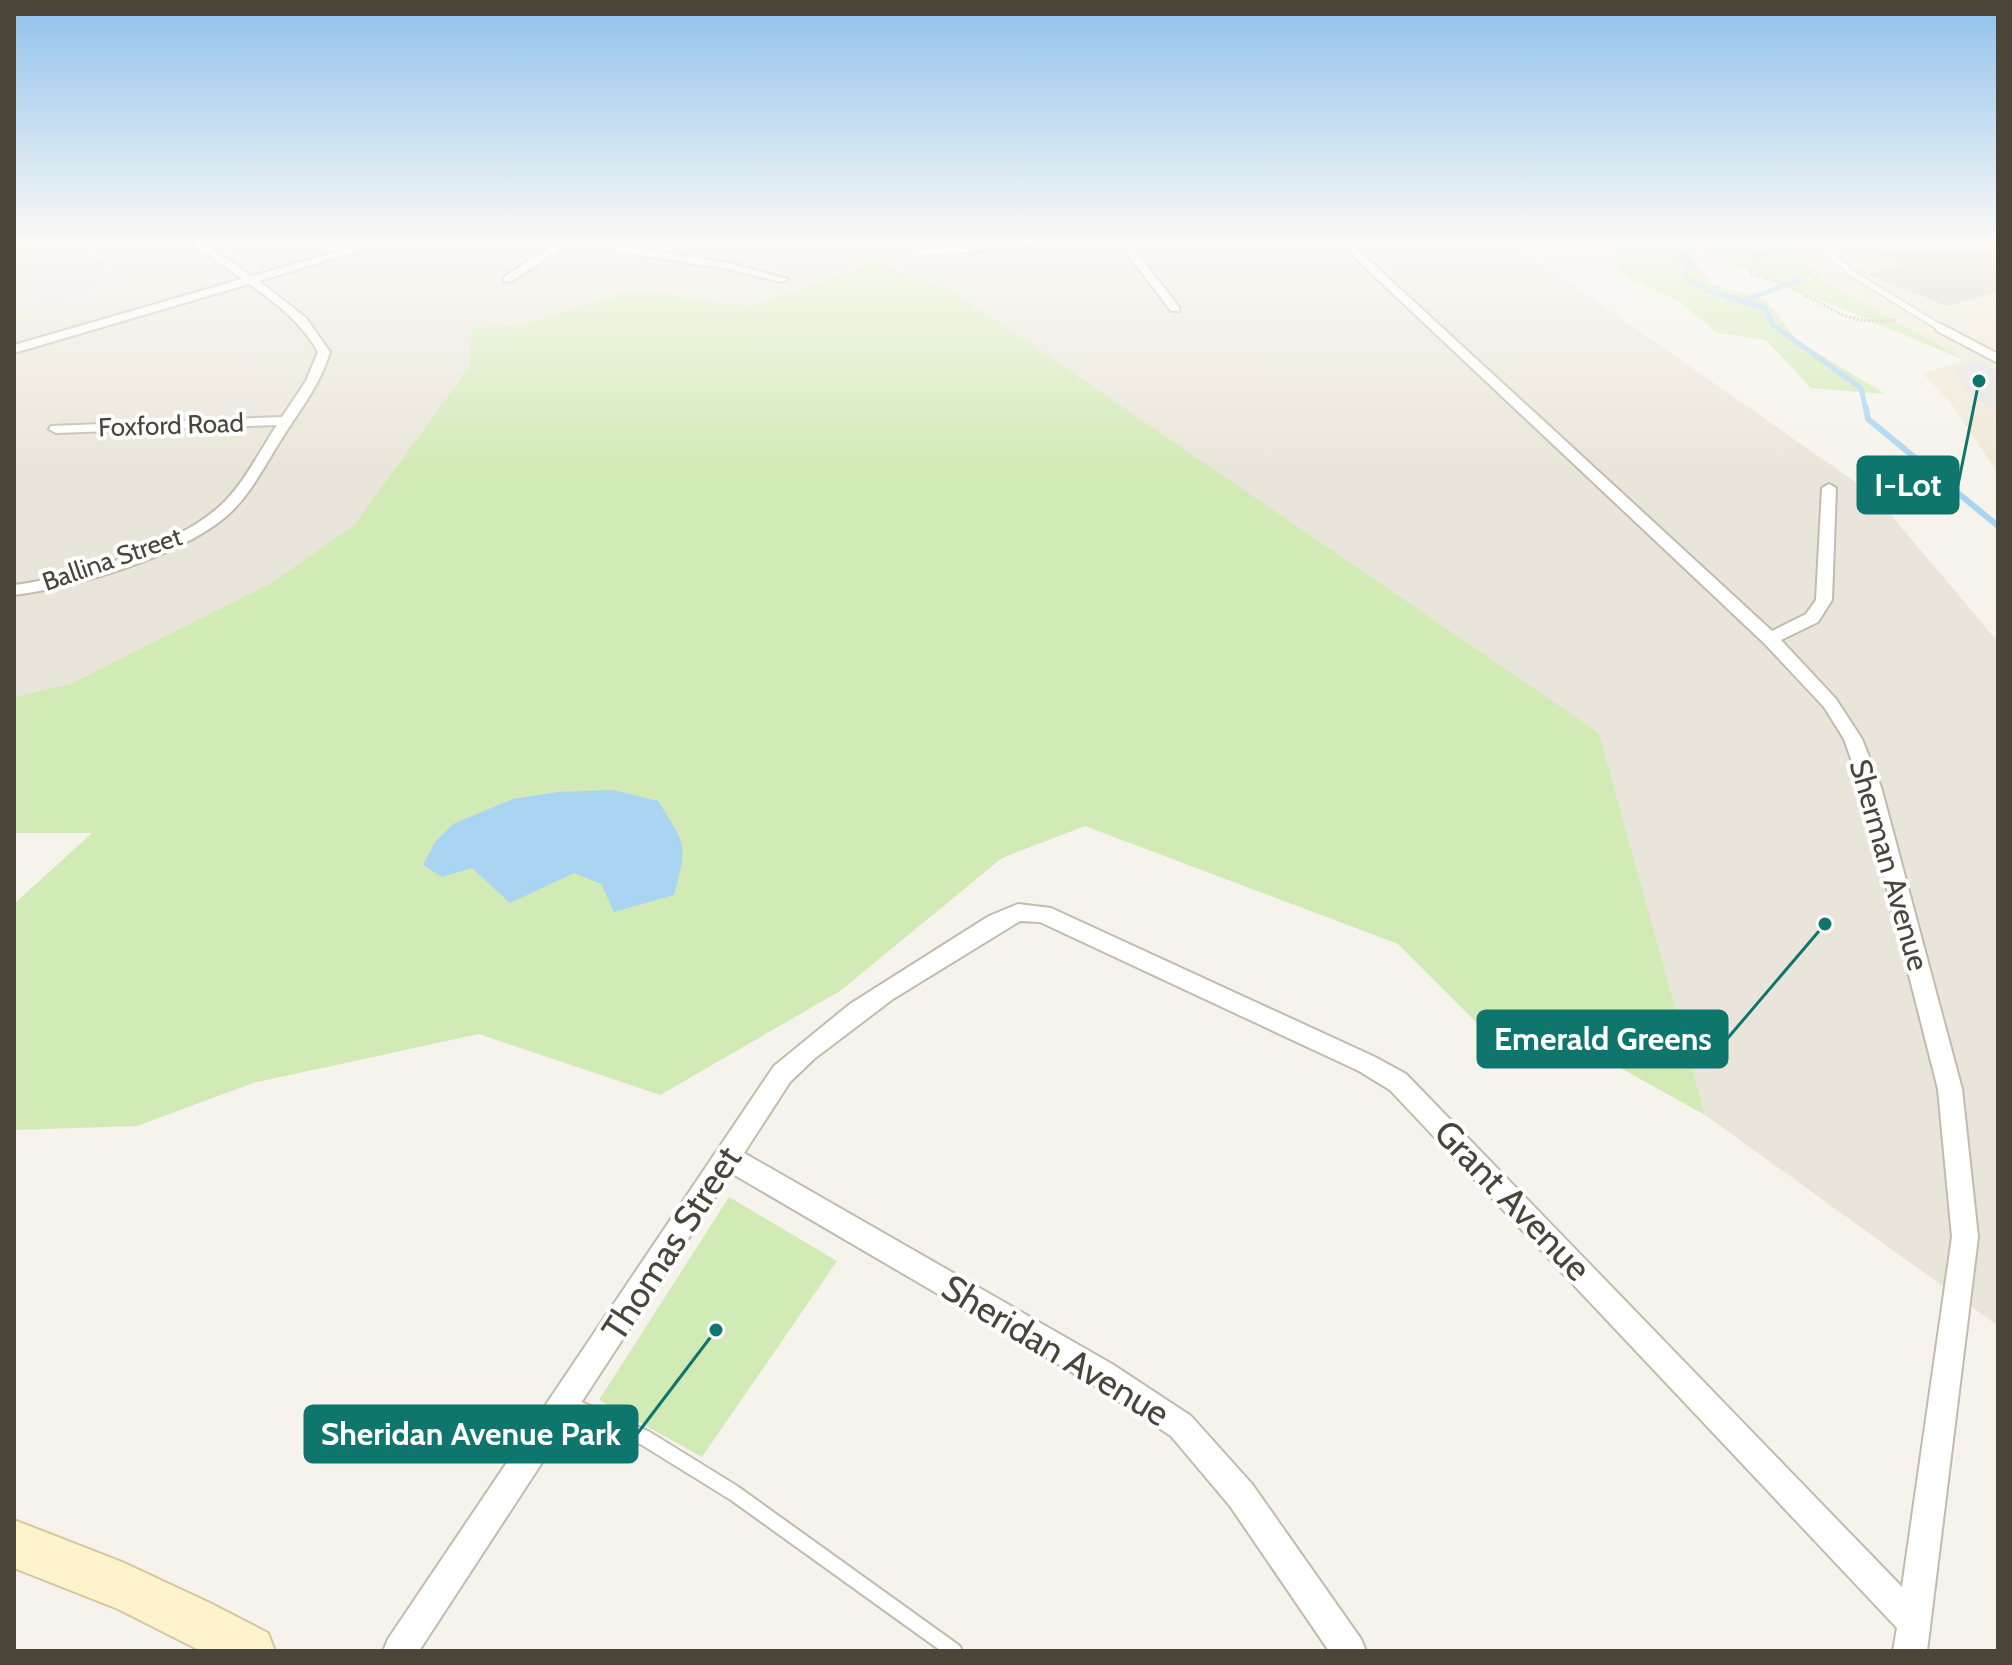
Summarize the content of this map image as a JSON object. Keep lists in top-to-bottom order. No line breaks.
{"streets":{"street":["Foxford Road","Ballina Street","Sherman Avenue","Grant Avenue","Thomas Street","Sheridan Avenue"]},"crossings":[["Foxford Road","Ballina Street"],["Sherman Avenue","Grant Avenue"],["Grant Avenue","Thomas Street"],["Thomas Street","Sheridan Avenue"]],"places":["I-Lot","Emerald Greens","Sheridan Avenue Park"]}
